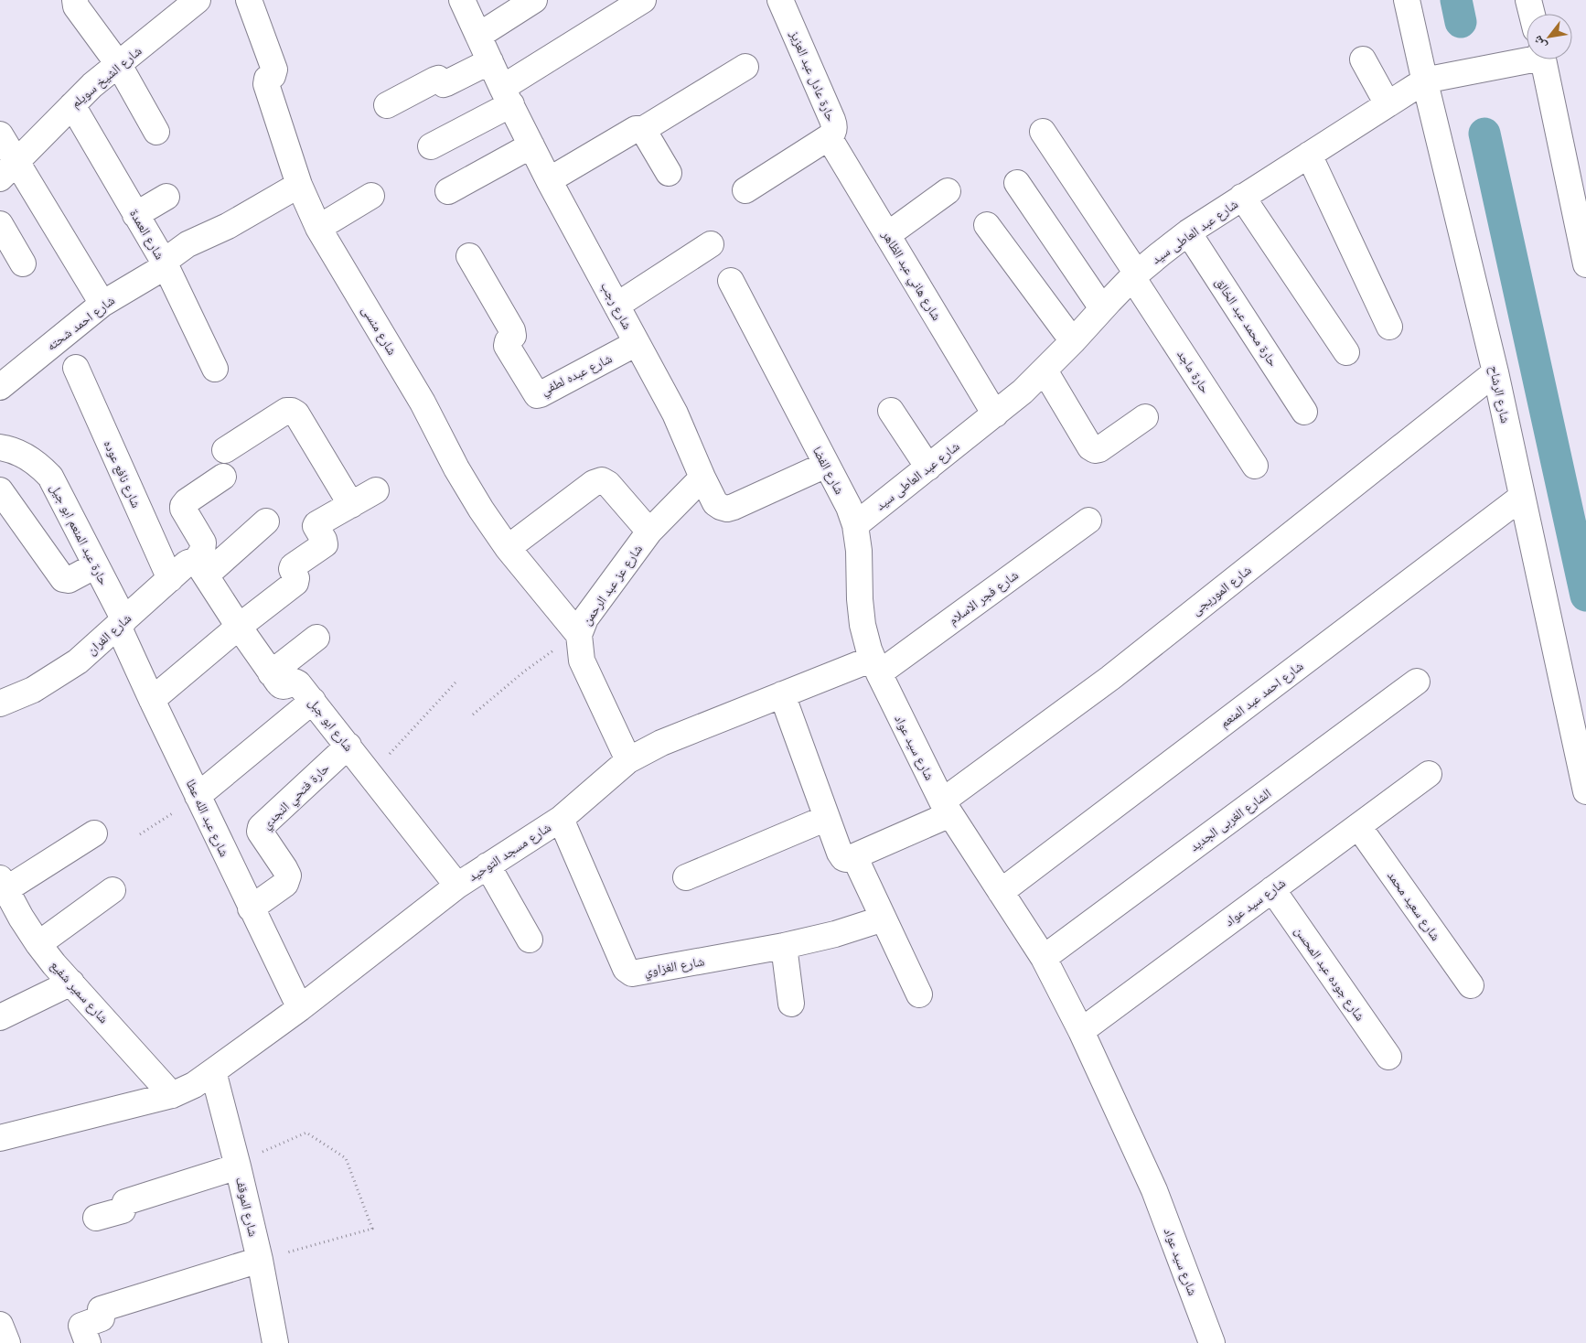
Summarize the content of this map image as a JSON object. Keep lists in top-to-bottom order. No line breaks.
{"streets":{"street":["حارة عادل عبد العزيز","شارع الشيخ سويلم","شارع عبد العاطى سيد","شارع العمدة","شارع هاني عبد الظاهر","شارع رجب","حارة محمد عبد الخالق","شارع احمد شحته","شارع منسى","حارة ماجد","شارع عبده لطفي","شارع الرشاح","شارع الفضا","شارع نافع عوده","حارة عبد المنعم ابو جيل","شارع عز عبد الرحمن","شارع الموريجى","شارع فجر الاسلام","شارع الفران","شارع احمد عبد المنعم","شارع ابو جبل","شارع سيد عواد","حارة فتحي النجدي","شارع عبد الله عطا","الشارع الغربى الجديد","شارع مسجد التوحيد","شارع سعيد محمد","شارع الغزاوي","شارع جوده عبد المحسن","شارع سمير شفيع","شارع الموقف"]},"crossings":[["حارة عادل عبد العزيز","شارع هاني عبد الظاهر"],["شارع الشيخ سويلم","شارع العمدة"],["شارع عبد العاطى سيد","شارع هاني عبد الظاهر"],["شارع عبد العاطى سيد","حارة محمد عبد الخالق"],["شارع عبد العاطى سيد","حارة ماجد"],["شارع عبد العاطى سيد","شارع الرشاح"],["شارع عبد العاطى سيد","شارع الفضا"],["شارع العمدة","شارع احمد شحته"],["شارع رجب","شارع عبده لطفي"],["شارع رجب","شارع الفضا"],["شارع رجب","شارع عز عبد الرحمن"],["شارع احمد شحته","شارع منسى"],["شارع منسى","شارع عز عبد الرحمن"],["شارع الرشاح","شارع الموريجى"],["شارع الرشاح","شارع احمد عبد المنعم"],["شارع الفضا","شارع فجر الاسلام"],["شارع الفضا","شارع سيد عواد"],["شارع الفضا","شارع مسجد التوحيد"],["شارع نافع عوده","شارع الفران"],["حارة عبد المنعم ابو جيل","شارع الفران"],["حارة عبد المنعم ابو جيل","شارع عبد الله عطا"],["شارع عز عبد الرحمن","شارع مسجد التوحيد"],["شارع الموريجى","شارع سيد عواد"],["شارع فجر الاسلام","شارع سيد عواد"],["شارع فجر الاسلام","شارع مسجد التوحيد"],["شارع الفران","شارع ابو جبل"],["شارع الفران","شارع عبد الله عطا"],["شارع احمد عبد المنعم","شارع سيد عواد"],["شارع ابو جبل","حارة فتحي النجدي"],["شارع ابو جبل","شارع مسجد التوحيد"],["شارع سيد عواد","الشارع الغربى الجديد"],["شارع سيد عواد","شارع مسجد التوحيد"],["شارع سيد عواد","شارع سعيد محمد"],["شارع سيد عواد","شارع جوده عبد المحسن"],["حارة فتحي النجدي","شارع عبد الله عطا"],["شارع عبد الله عطا","شارع مسجد التوحيد"],["شارع مسجد التوحيد","شارع الغزاوي"],["شارع مسجد التوحيد","شارع سمير شفيع"],["شارع مسجد التوحيد","شارع الموقف"]],"north":"bottom left"}
